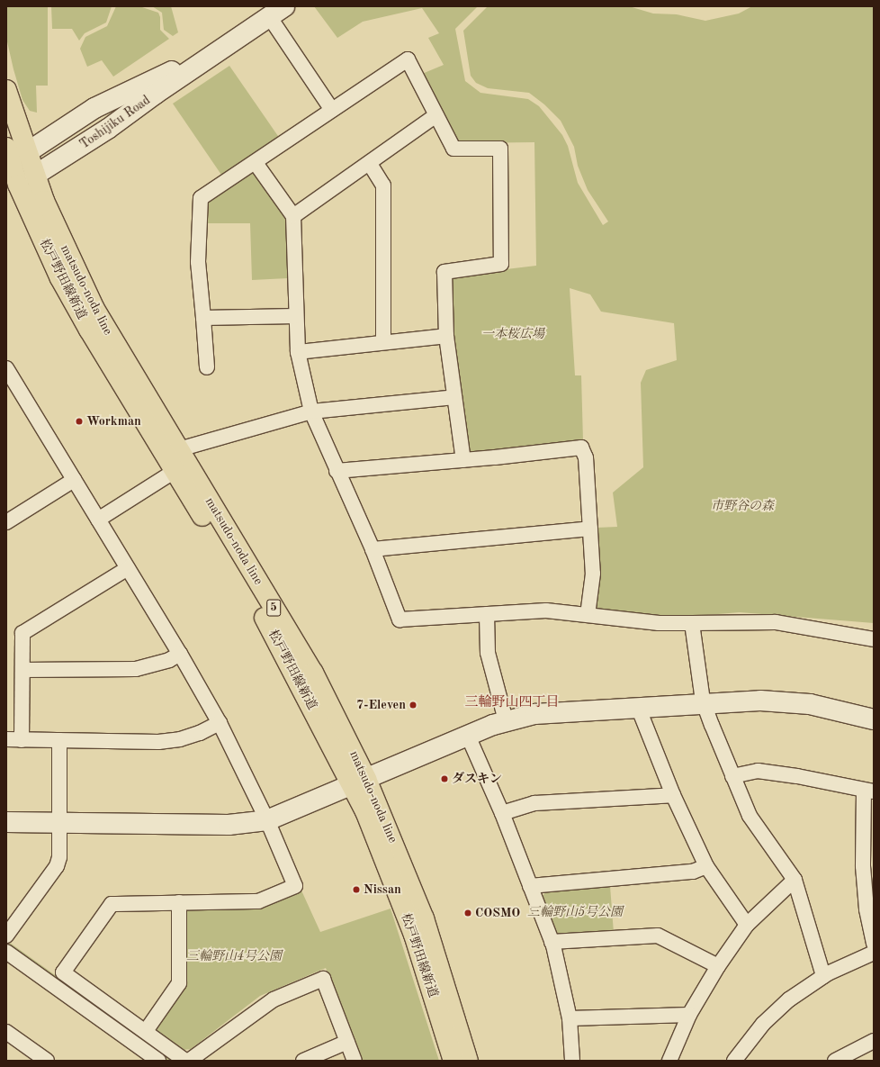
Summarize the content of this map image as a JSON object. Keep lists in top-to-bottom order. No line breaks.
{"streets":{"main road":["松戸野田線新道","matsudo-noda line","5"],"street":["Toshijiku Road"]},"crossings":[["Toshijiku Road","松戸野田線新道"],["Toshijiku Road","matsudo-noda line"],["松戸野田線新道","matsudo-noda line"]],"districts":["三輪野山四丁目"],"parks":["一本桜広場","市野谷の森","三輪野山5号公園","三輪野山4号公園"],"places":["Workman","7-Eleven","ダスキン","Nissan","COSMO"]}
